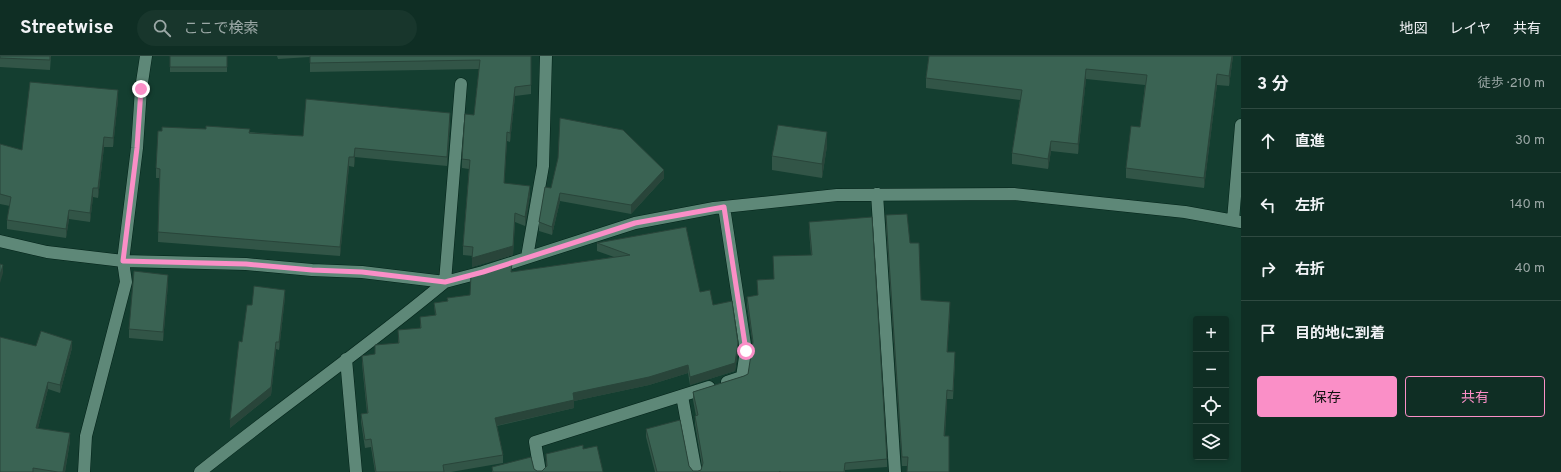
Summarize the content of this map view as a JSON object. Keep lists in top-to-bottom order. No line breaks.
{"page":{"header":"Streetwise","search":"ここで検索","nav":["地図","レイヤ","共有"],"heading":["3 分","徒歩 · 210 m"],"list":[["直進","30 m"],["左折","140 m"],["右折","40 m"],"目的地に到着"],"map_buttons":["+","−"],"buttons":["保存","共有"]}}
